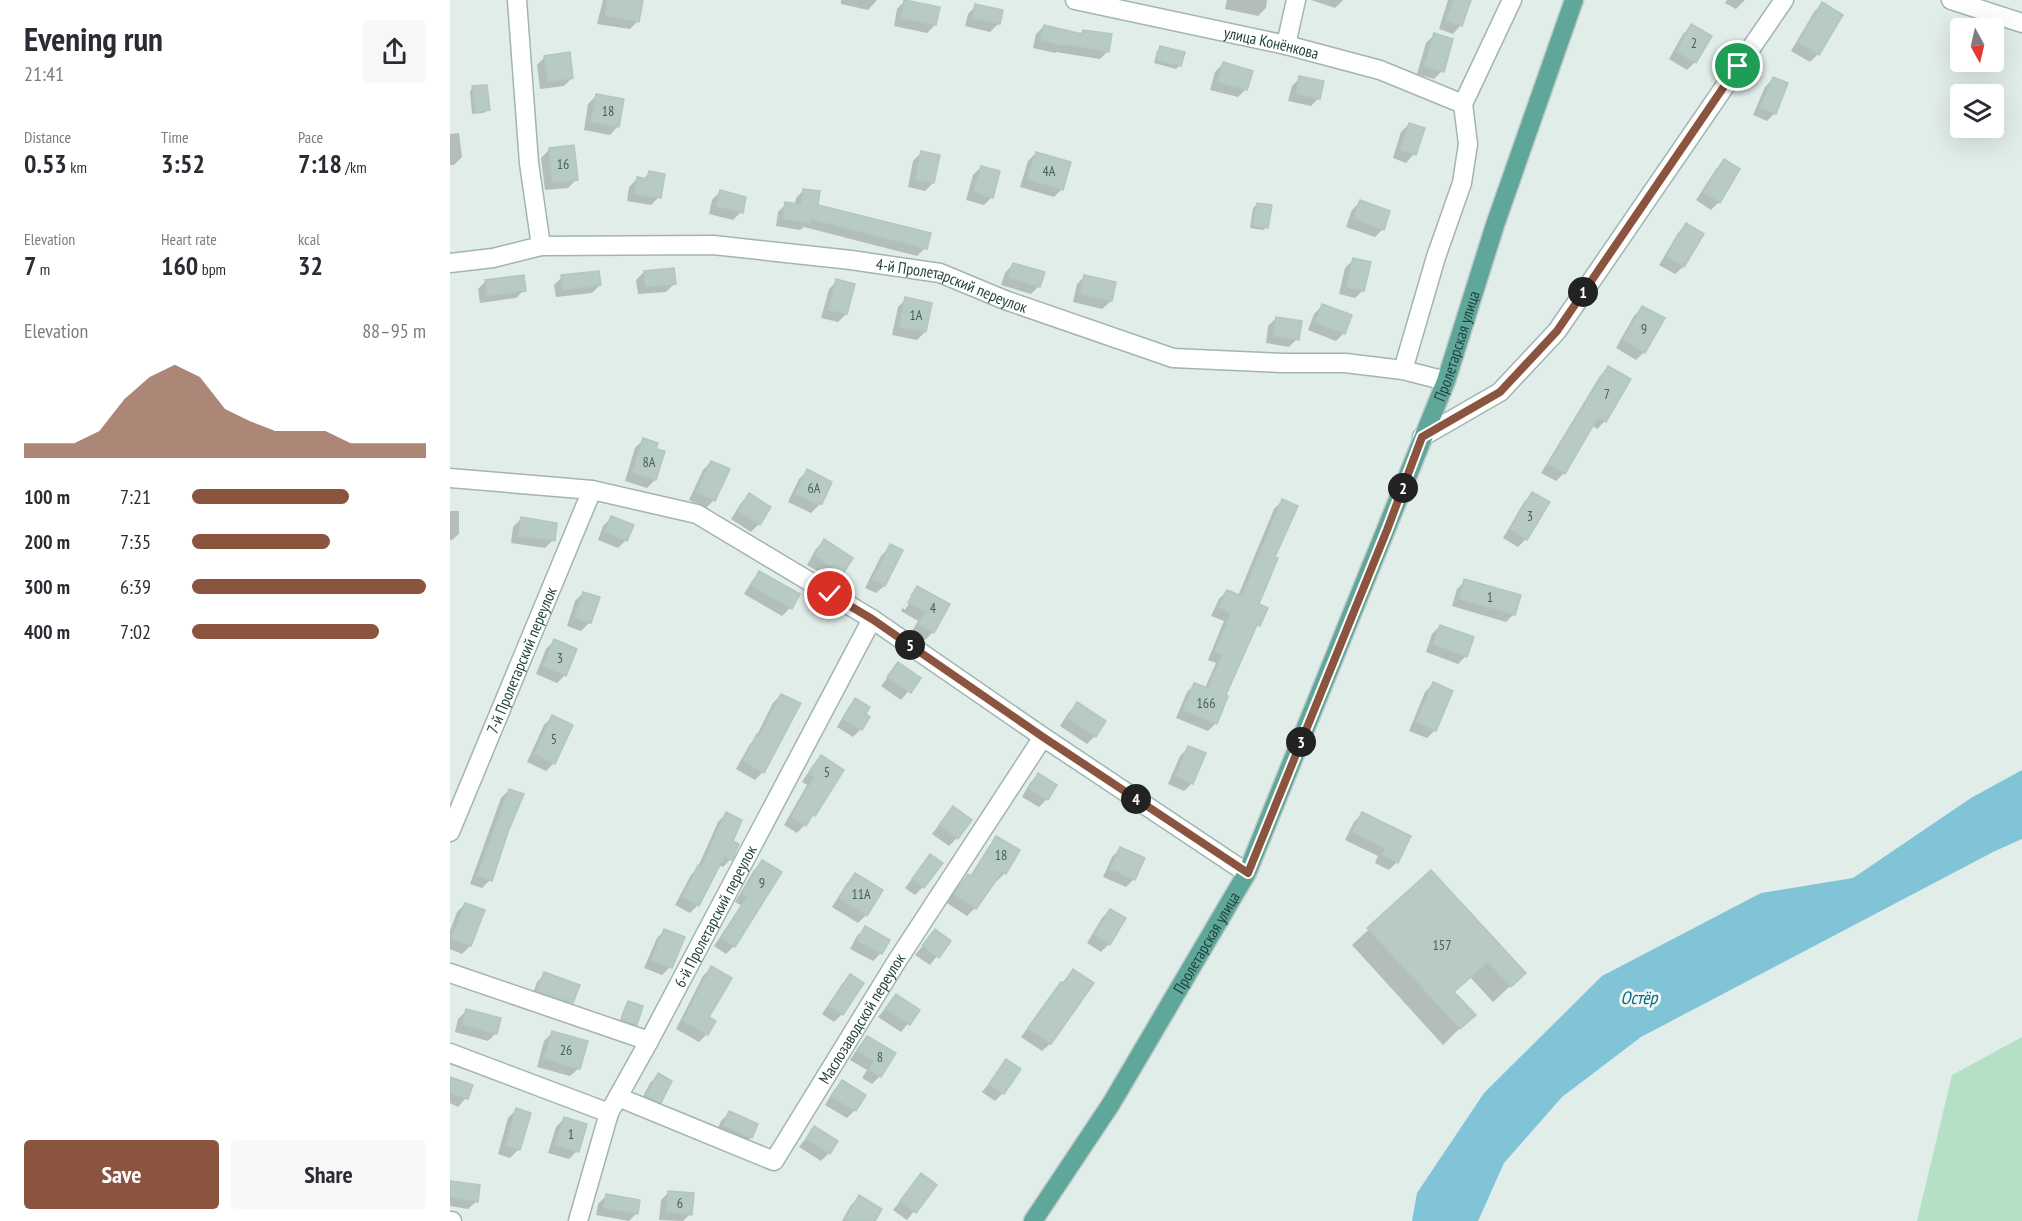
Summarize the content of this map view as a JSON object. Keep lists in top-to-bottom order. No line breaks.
{"streets":{"main road":["Пролетарская улица"],"street":["улица Конёнкова","4-й Пролетарский переулок","7-й Пролетарский переулок","6-й Пролетарский переулок","Маслозаводской переулок"]},"crossings":[["4-й Пролетарский переулок","Пролетарская улица"],["6-й Пролетарский переулок","Маслозаводской переулок"]],"water":["Остёр"],"house_numbers":["2","18","16","4А","1А","9","7","8А","6А","3","1","4","3","166","5","5","18","9","11А","157","26","8","1","6"],"north":"bottom","page":{"heading":["Evening run","21:41"],"stats":[["Distance","0.53 km"],["Time","3:52"],["Pace","7:18 /km"],["Elevation","7 m"],["Heart rate","160 bpm"],["kcal","32"]],"pins":["1","2","5","3","4"],"chart":["Elevation","88–95 m"],"list":[{"name":"100 m","note":"7:21"},{"name":"200 m","note":"7:35"},{"name":"300 m","note":"6:39"},{"name":"400 m","note":"7:02"}],"buttons":["Save","Share"]}}
